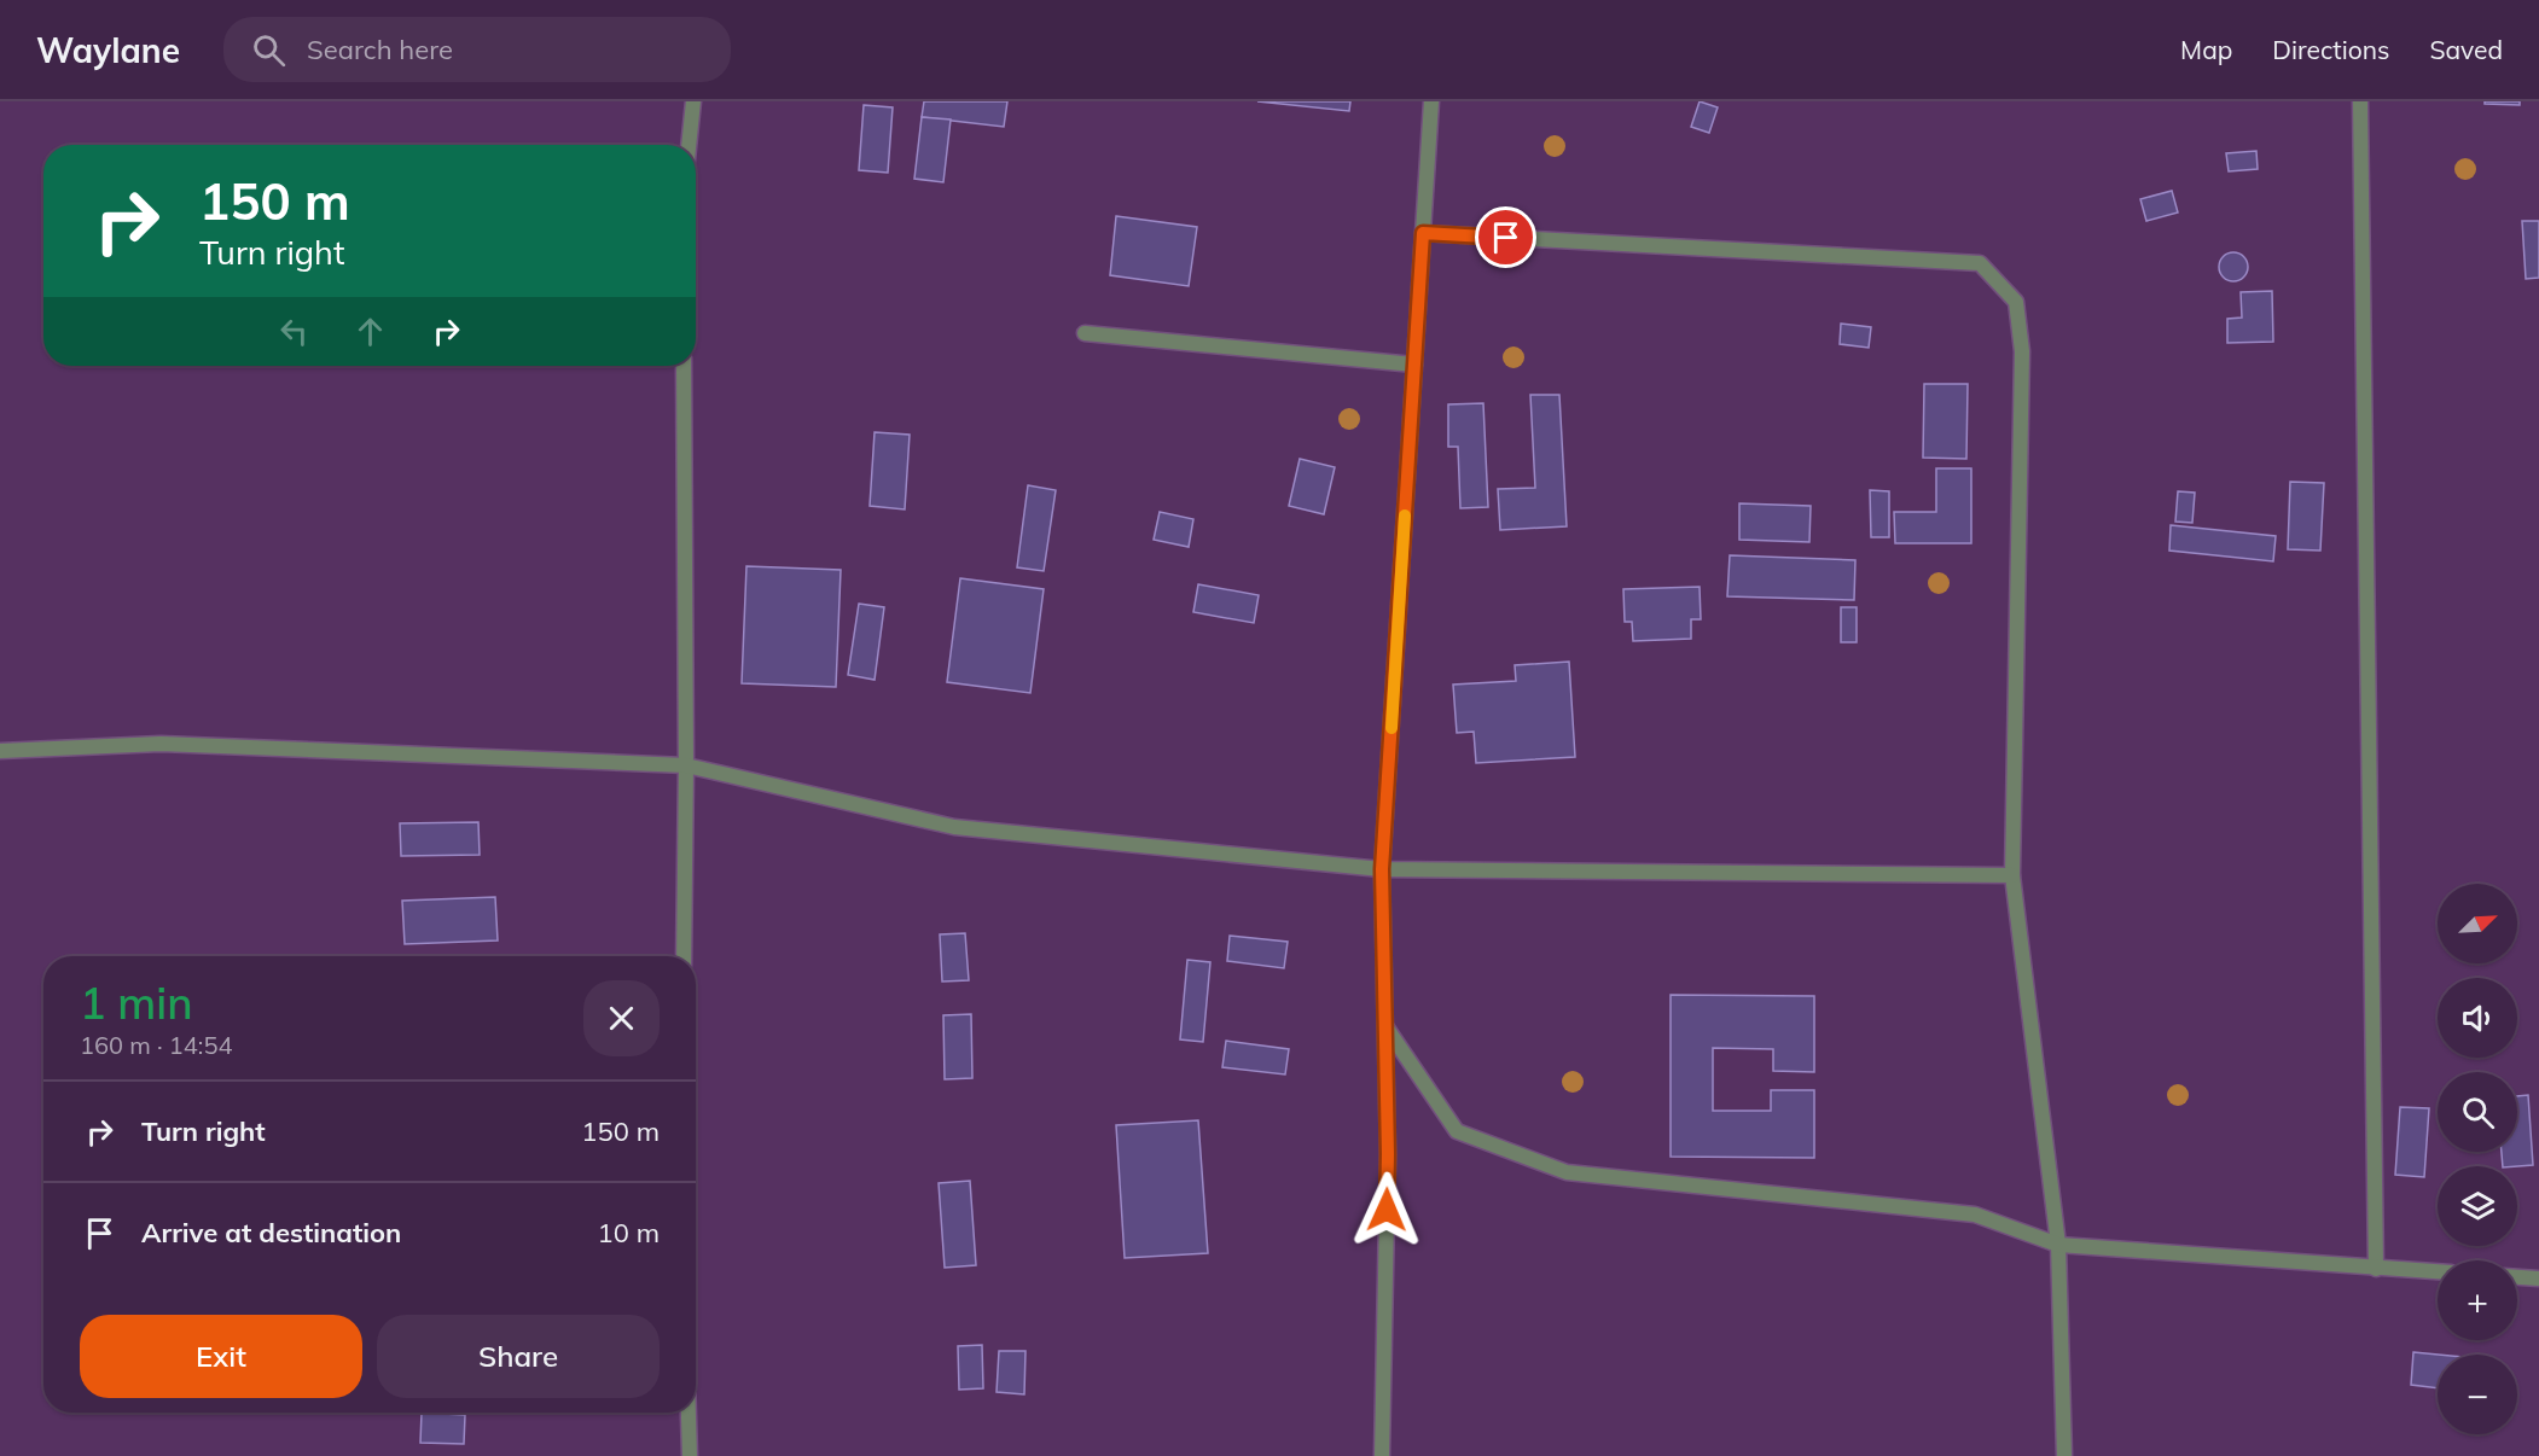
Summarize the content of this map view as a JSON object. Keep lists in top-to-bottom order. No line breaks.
{"north":"top right","page":{"header":"Waylane","search":"Search here","nav":["Map","Directions","Saved"],"turn":["150 m","Turn right"],"map_buttons":["+","−"],"heading":["1 min","160 m · 14:54"],"list":[{"name":"Turn right","value":"150 m"},{"name":"Arrive at destination","value":"10 m"}],"buttons":["Exit","Share"]}}
